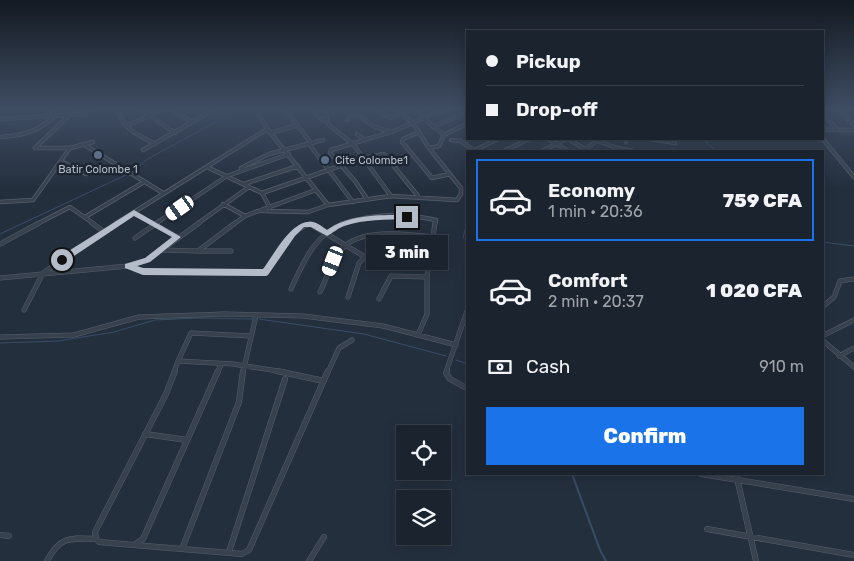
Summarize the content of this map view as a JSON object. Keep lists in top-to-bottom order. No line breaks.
{"places":["Batir Colombe 1","Cite Colombe1"],"page":{"banner":["Pickup","Drop-off"],"list":[{"name":"Economy","note":"1 min · 20:36","value":"759 CFA"},{"name":"Comfort","note":"2 min · 20:37","value":"1 020 CFA"}],"bubble":"3 min","pay":["Cash","910 m"],"buttons":"Confirm"}}
